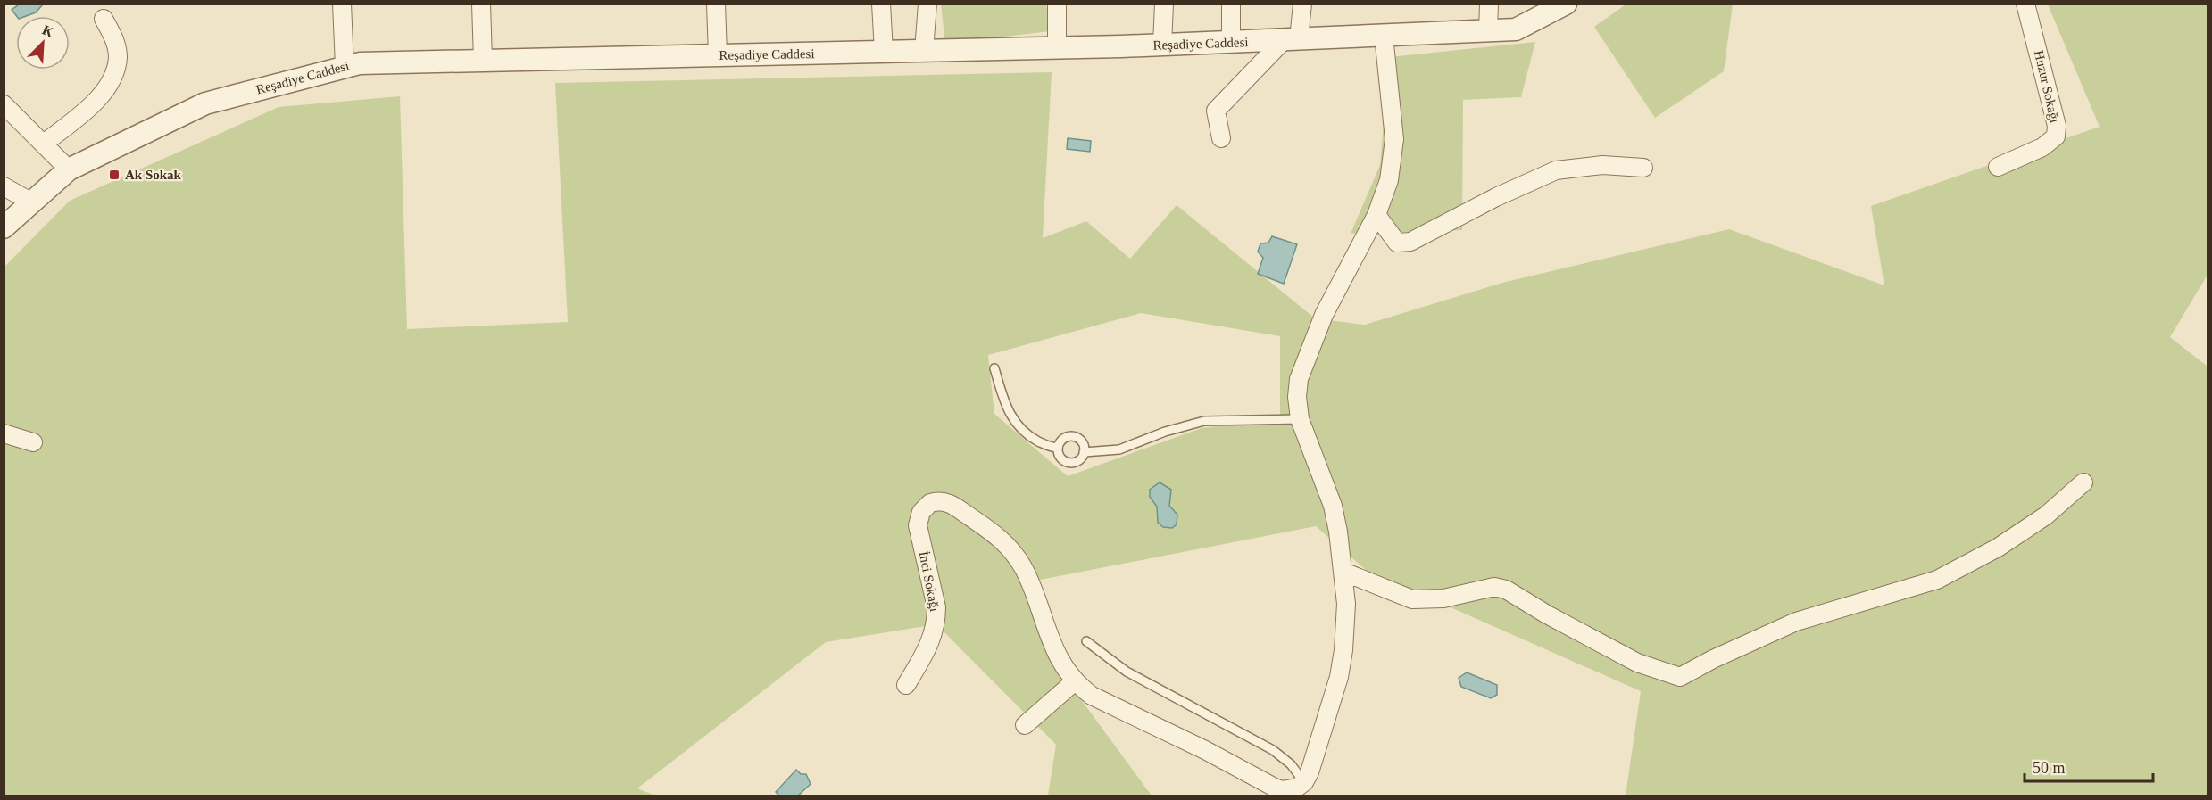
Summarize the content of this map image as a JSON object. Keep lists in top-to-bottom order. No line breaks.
{"streets":{"street":["Reşadiye Caddesi","Huzur Sokağı","İnci Sokağı"]},"places":{"transit":["Ak Sokak"]},"scale_bar":"50 m","north":"top right"}
